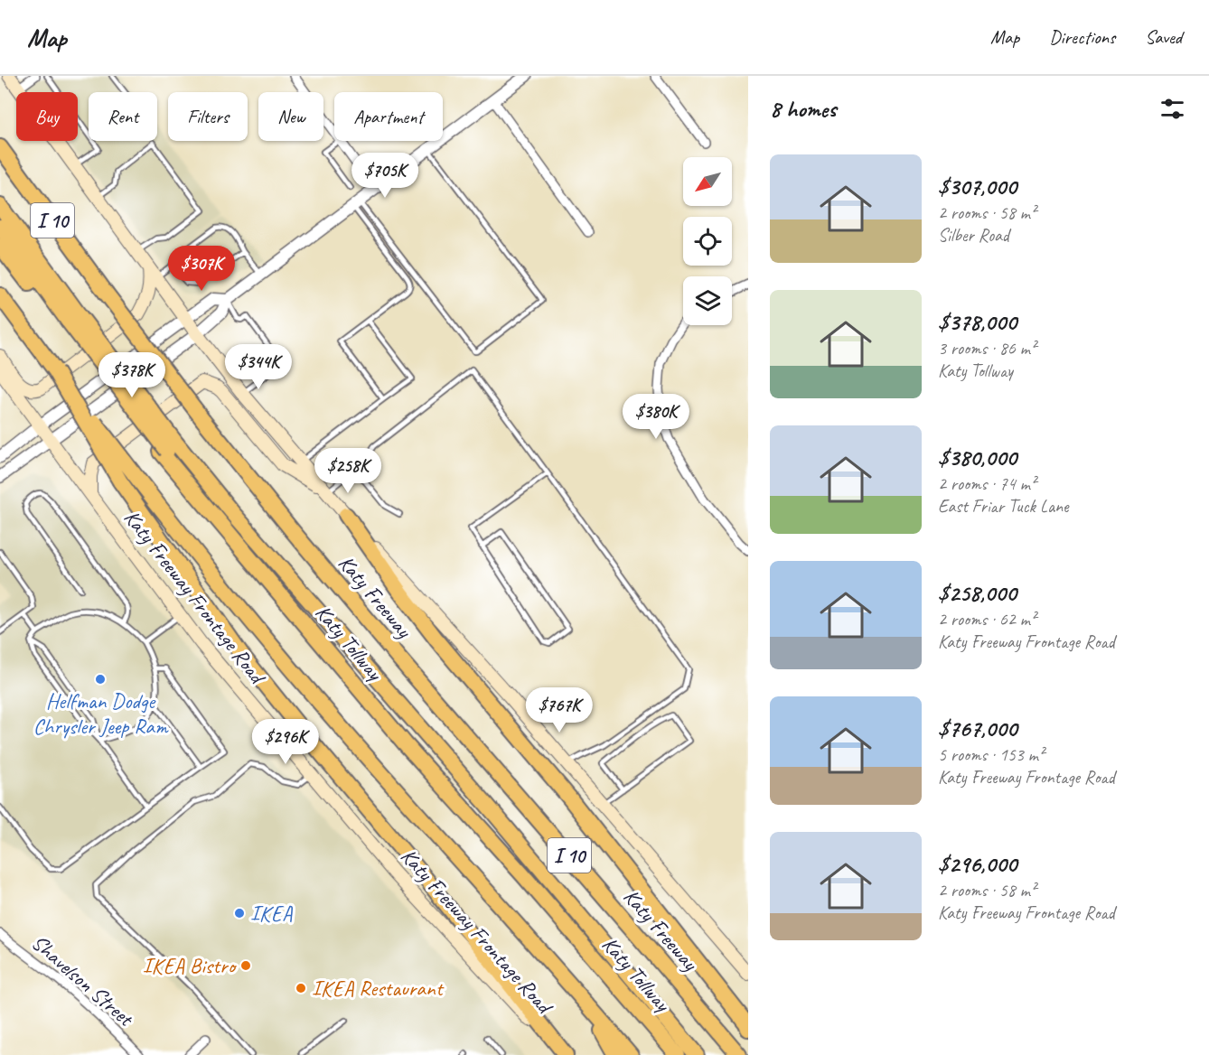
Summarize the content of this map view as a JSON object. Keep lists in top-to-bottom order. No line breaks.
{"streets":{"highway":["I 10","Katy Freeway","Katy Tollway"],"main road":["Katy Freeway Frontage Road"],"street":["Shavelson Street"]},"places":["Helfman Dodge Chrysler Jeep Ram","IKEA","IKEA Bistro","IKEA Restaurant"],"north":"bottom left","page":{"header":"Map","nav":["Map","Directions","Saved"],"heading":"8 homes","chip":["Buy","Rent","Filters","New","Apartment"],"list":[{"name":"$307,000","note":"2 rooms · 58 m² · Silber Road"},{"name":"$378,000","note":"3 rooms · 86 m² · Katy Tollway"},{"name":"$380,000","note":"2 rooms · 74 m² · East Friar Tuck Lane"},{"name":"$258,000","note":"2 rooms · 62 m² · Katy Freeway Frontage Road"},{"name":"$767,000","note":"5 rooms · 153 m² · Katy Freeway Frontage Road"},{"name":"$296,000","note":"2 rooms · 58 m² · Katy Freeway Frontage Road"}],"price":["$705K","$307K","$344K","$378K","$380K","$258K","$767K","$296K"]}}
